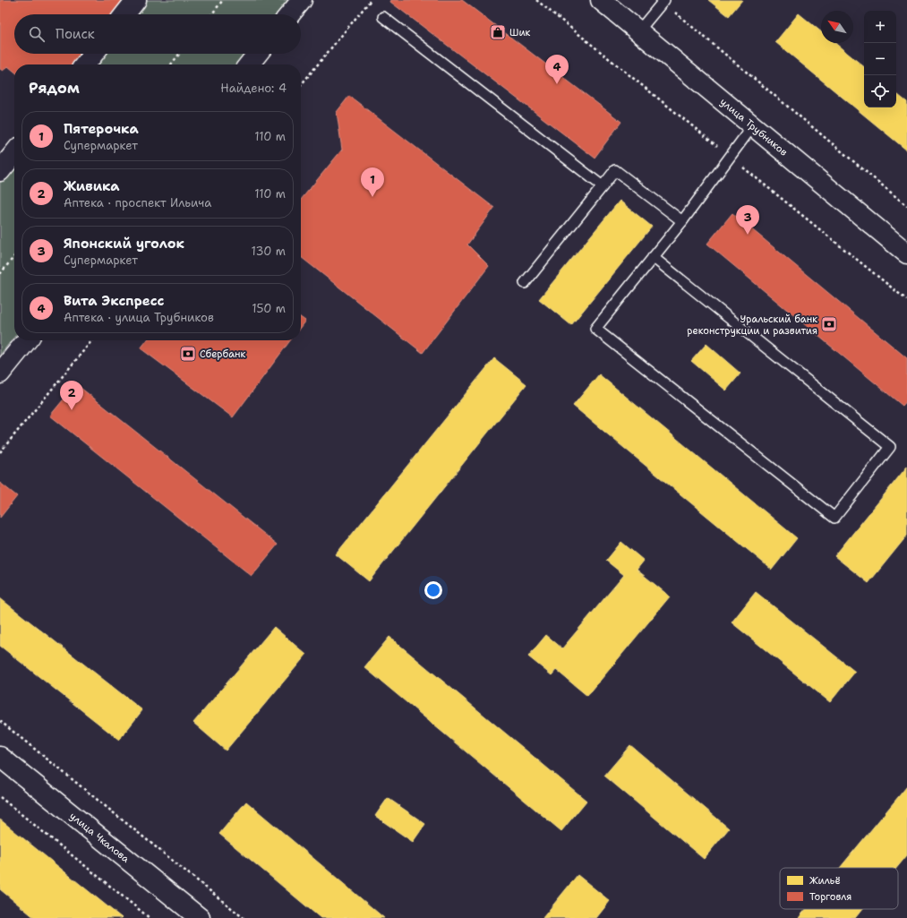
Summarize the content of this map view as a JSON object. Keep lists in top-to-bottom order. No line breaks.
{"streets":{"street":["улица Трубников","улица Чкалова"]},"places":{"shop":["Шик"],"bank":["Уральский банк реконструкции и развития","Сбербанк"]},"legend":["Жильё","Торговля"],"north":"top left","page":{"map_buttons":["+","−"],"search":"Поиск","pins":["4","1","3","2"],"heading":["Рядом","Найдено: 4"],"list":[{"mark":"1","name":"Пятерочка","note":"Супермаркет","value":"110 m"},{"mark":"2","name":"Живика","note":"Аптека · проспект Ильича","value":"110 m"},{"mark":"3","name":"Японский уголок","note":"Супермаркет","value":"130 m"},{"mark":"4","name":"Вита Экспресс","note":"Аптека · улица Трубников","value":"150 m"}]}}
